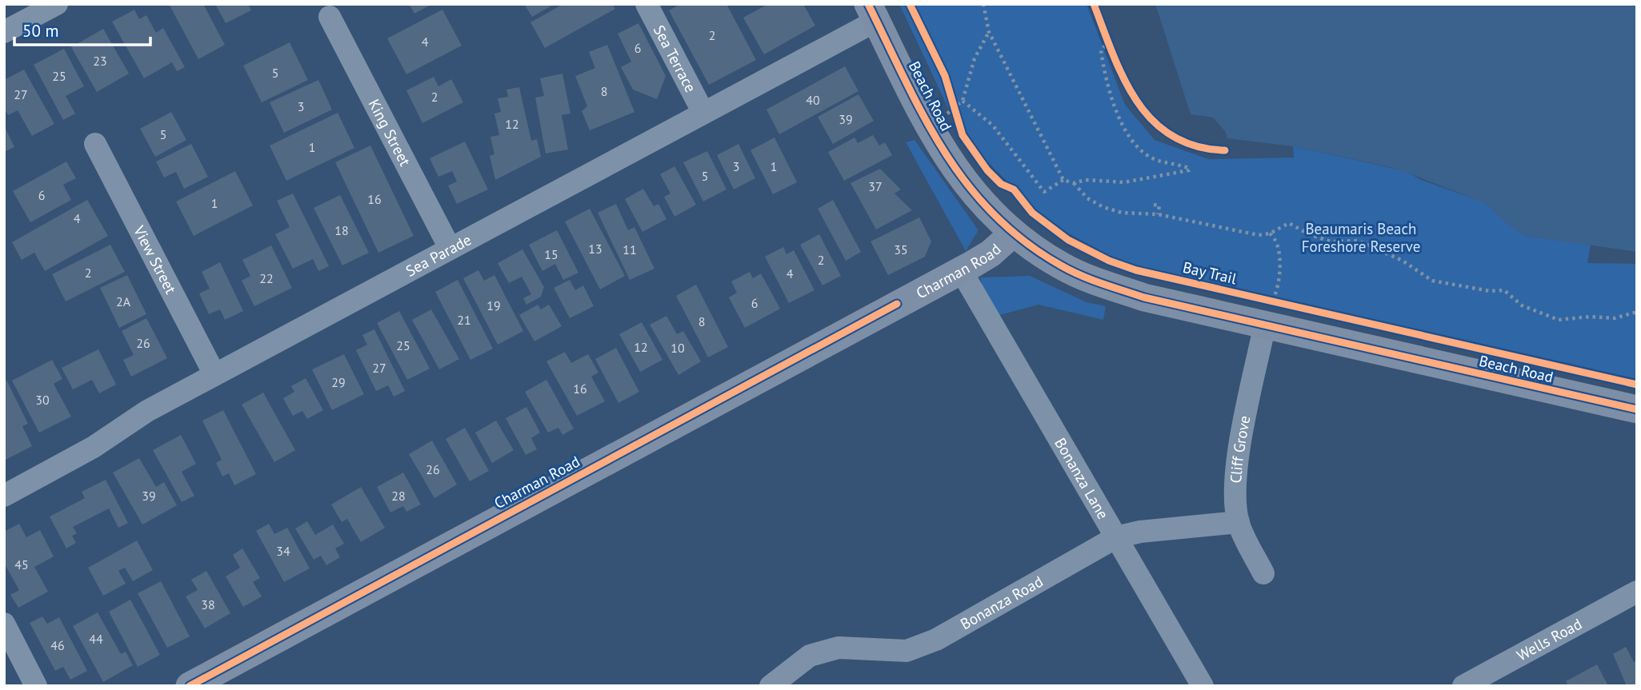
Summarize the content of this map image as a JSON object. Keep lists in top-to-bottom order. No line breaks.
{"streets":{"main road":["Beach Road","Charman Road"],"street":["Sea Terrace","King Street","Sea Parade","View Street","Cliff Grove","Bonanza Lane","Bonanza Road","Wells Road"],"cycle path":["Bay Trail"]},"crossings":[["Sea Terrace","Sea Parade"],["Beach Road","Sea Parade"],["Beach Road","Charman Road"],["Beach Road","Cliff Grove"],["King Street","Sea Parade"],["Sea Parade","View Street"],["Charman Road","Bonanza Lane"],["Cliff Grove","Bonanza Road"],["Bonanza Lane","Bonanza Road"]],"parks":["Beaumaris Beach Foreshore Reserve"],"house_numbers":["2","4","6","23","5","25","8","27","2","40","3","39","12","5","1","3","1","5","37","6","16","1","4","18","13","11","35","15","2","2","4","22","2A","6","19","21","8","26","25","12","10","27","29","16","30","26","39","28","34","45","38","44","46"],"scale_bar":"50 m"}
